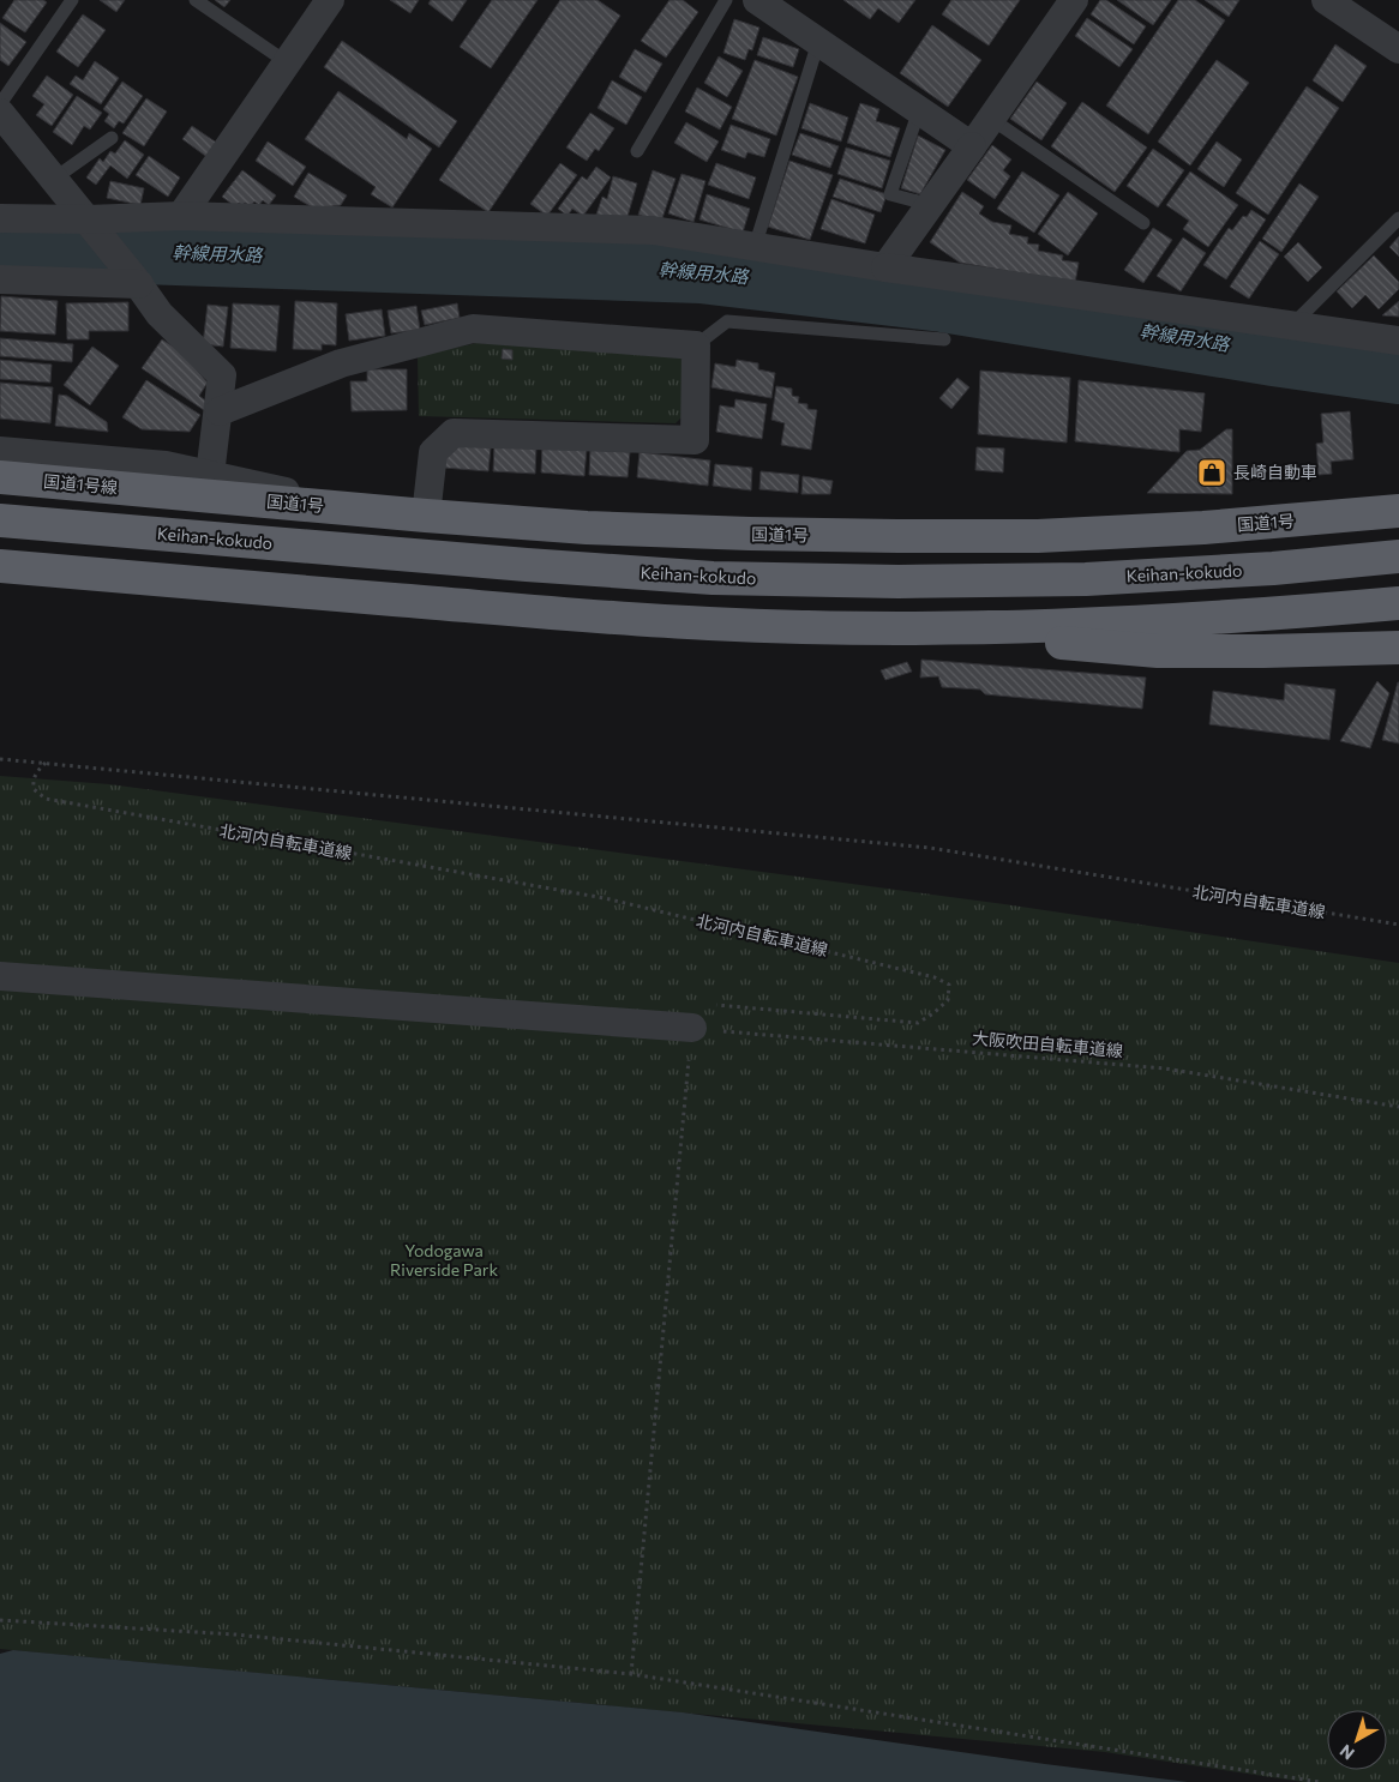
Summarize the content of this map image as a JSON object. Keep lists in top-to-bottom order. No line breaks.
{"streets":{"highway":["国道1号線","国道1号","Keihan-kokudo"],"path":["北河内自転車道線","大阪吹田自転車道線"]},"crossings":[["国道1号線","国道1号"]],"water":["幹線用水路"],"parks":["Yodogawa Riverside Park"],"places":{"shop":["長崎自動車"]},"north":"bottom left"}
